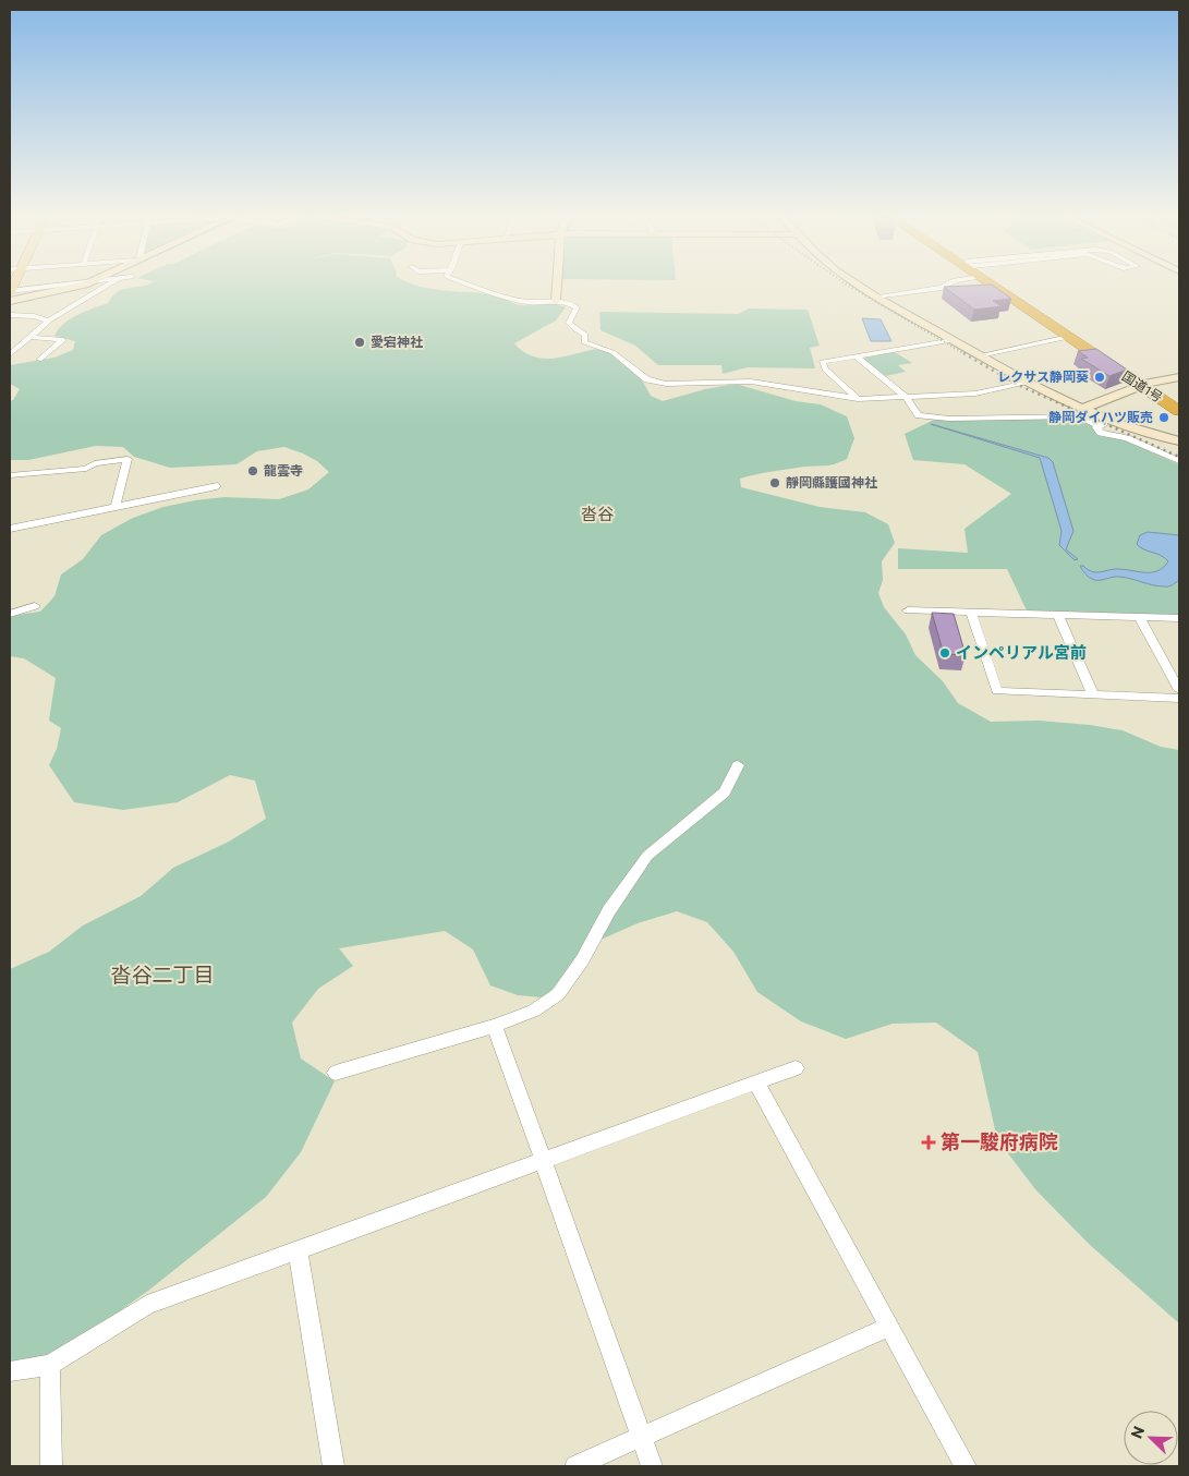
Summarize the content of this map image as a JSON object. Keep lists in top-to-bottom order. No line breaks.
{"streets":{"highway":["国道1号"]},"districts":["沓谷","沓谷二丁目"],"places":{"other":["愛宕神社","レクサス静岡葵","静岡ダイハツ販売","龍雲寺","靜岡縣護國神社","インペリアル宮前"],"health":["第一駿府病院"]},"north":"top left"}
